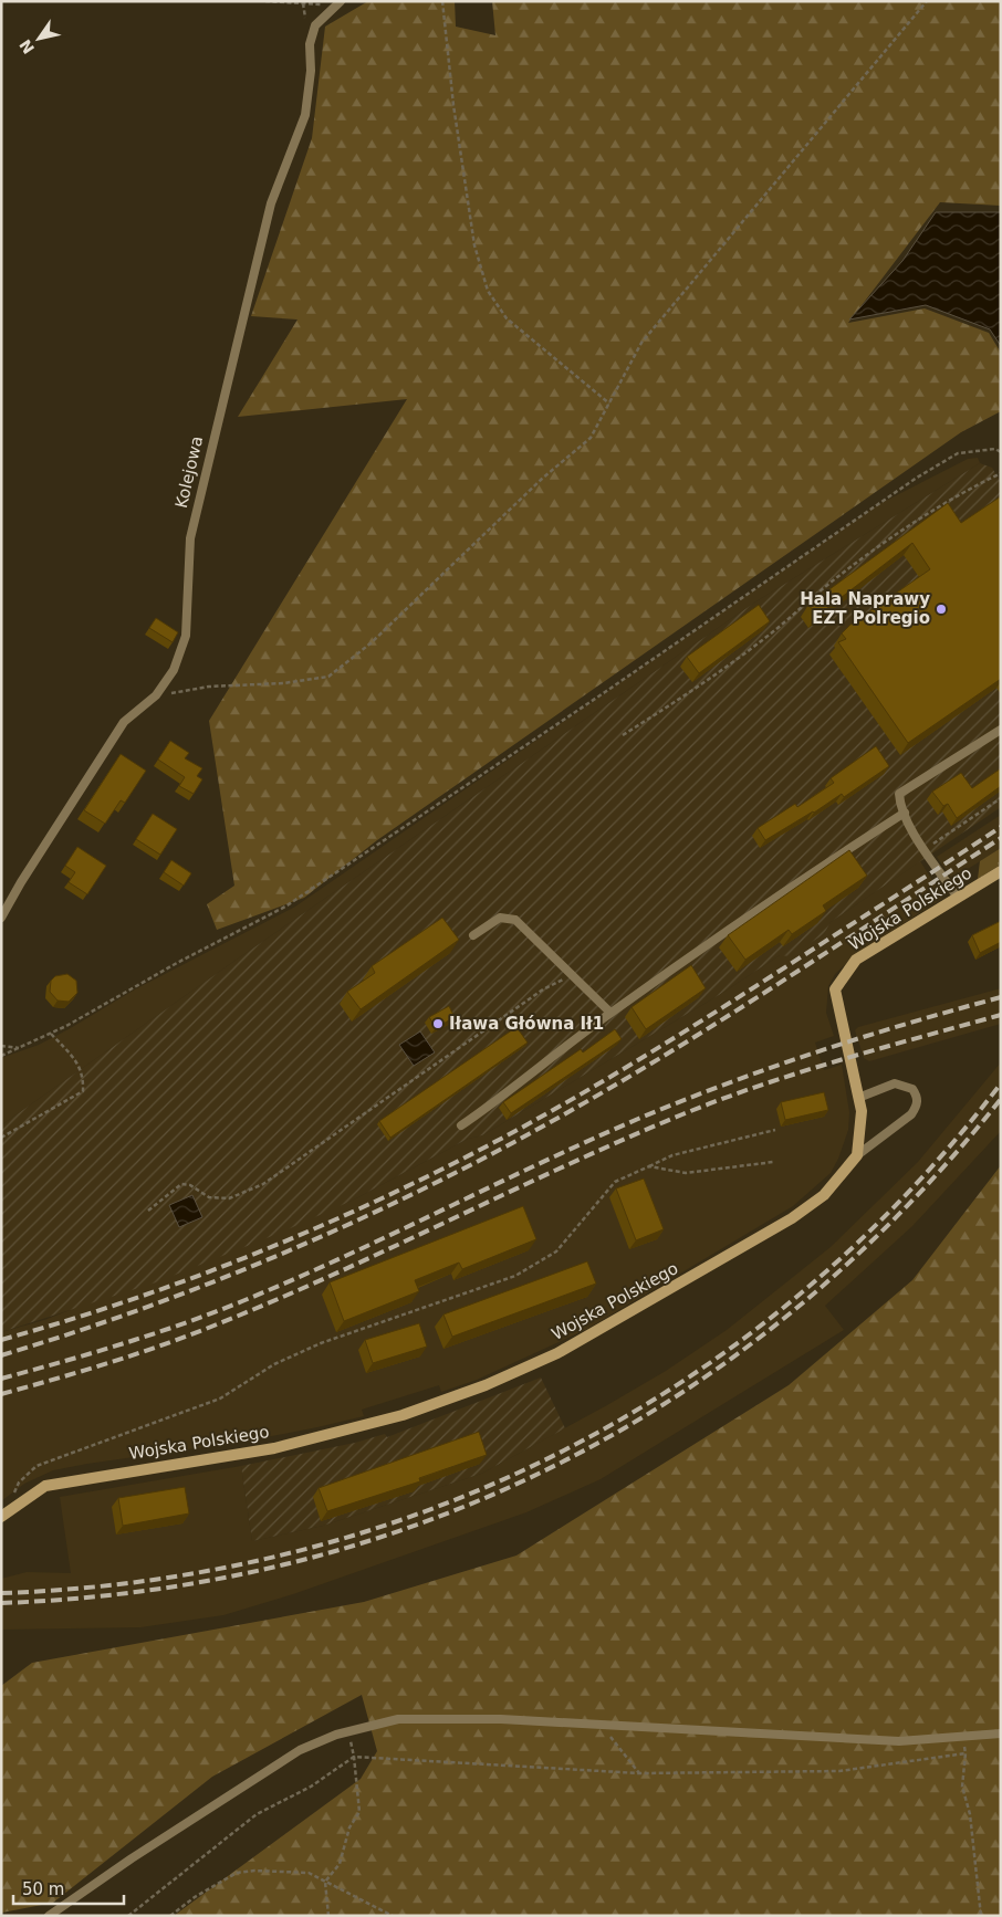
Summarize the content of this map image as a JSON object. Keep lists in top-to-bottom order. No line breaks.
{"streets":{"street":["Wojska Polskiego"],"lane":["Kolejowa"]},"places":["Hala Naprawy EZT Polregio","Iława Główna Ił1"],"scale_bar":"50 m","north":"bottom left"}
